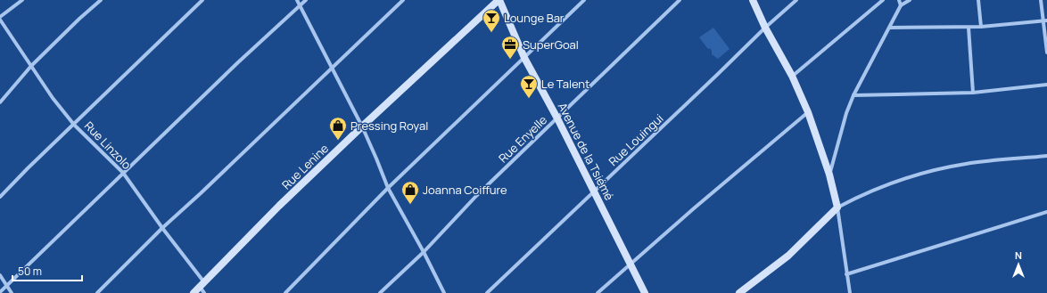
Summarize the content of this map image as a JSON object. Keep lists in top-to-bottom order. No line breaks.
{"streets":{"street":["Rue Enyelle","Rue Louingui","Rue Linzolo","Avenue de la Tsiémé","Rue Lenine"]},"crossings":[["Rue Enyelle","Avenue de la Tsiémé"],["Rue Louingui","Avenue de la Tsiémé"],["Rue Linzolo","Rue Lenine"],["Avenue de la Tsiémé","Rue Lenine"]],"places":{"bar":["Lounge Bar","Le Talent"],"office":["SuperGoal"],"shop":["Pressing Royal","Joanna Coiffure"]},"scale_bar":"50 m","north":"top"}
